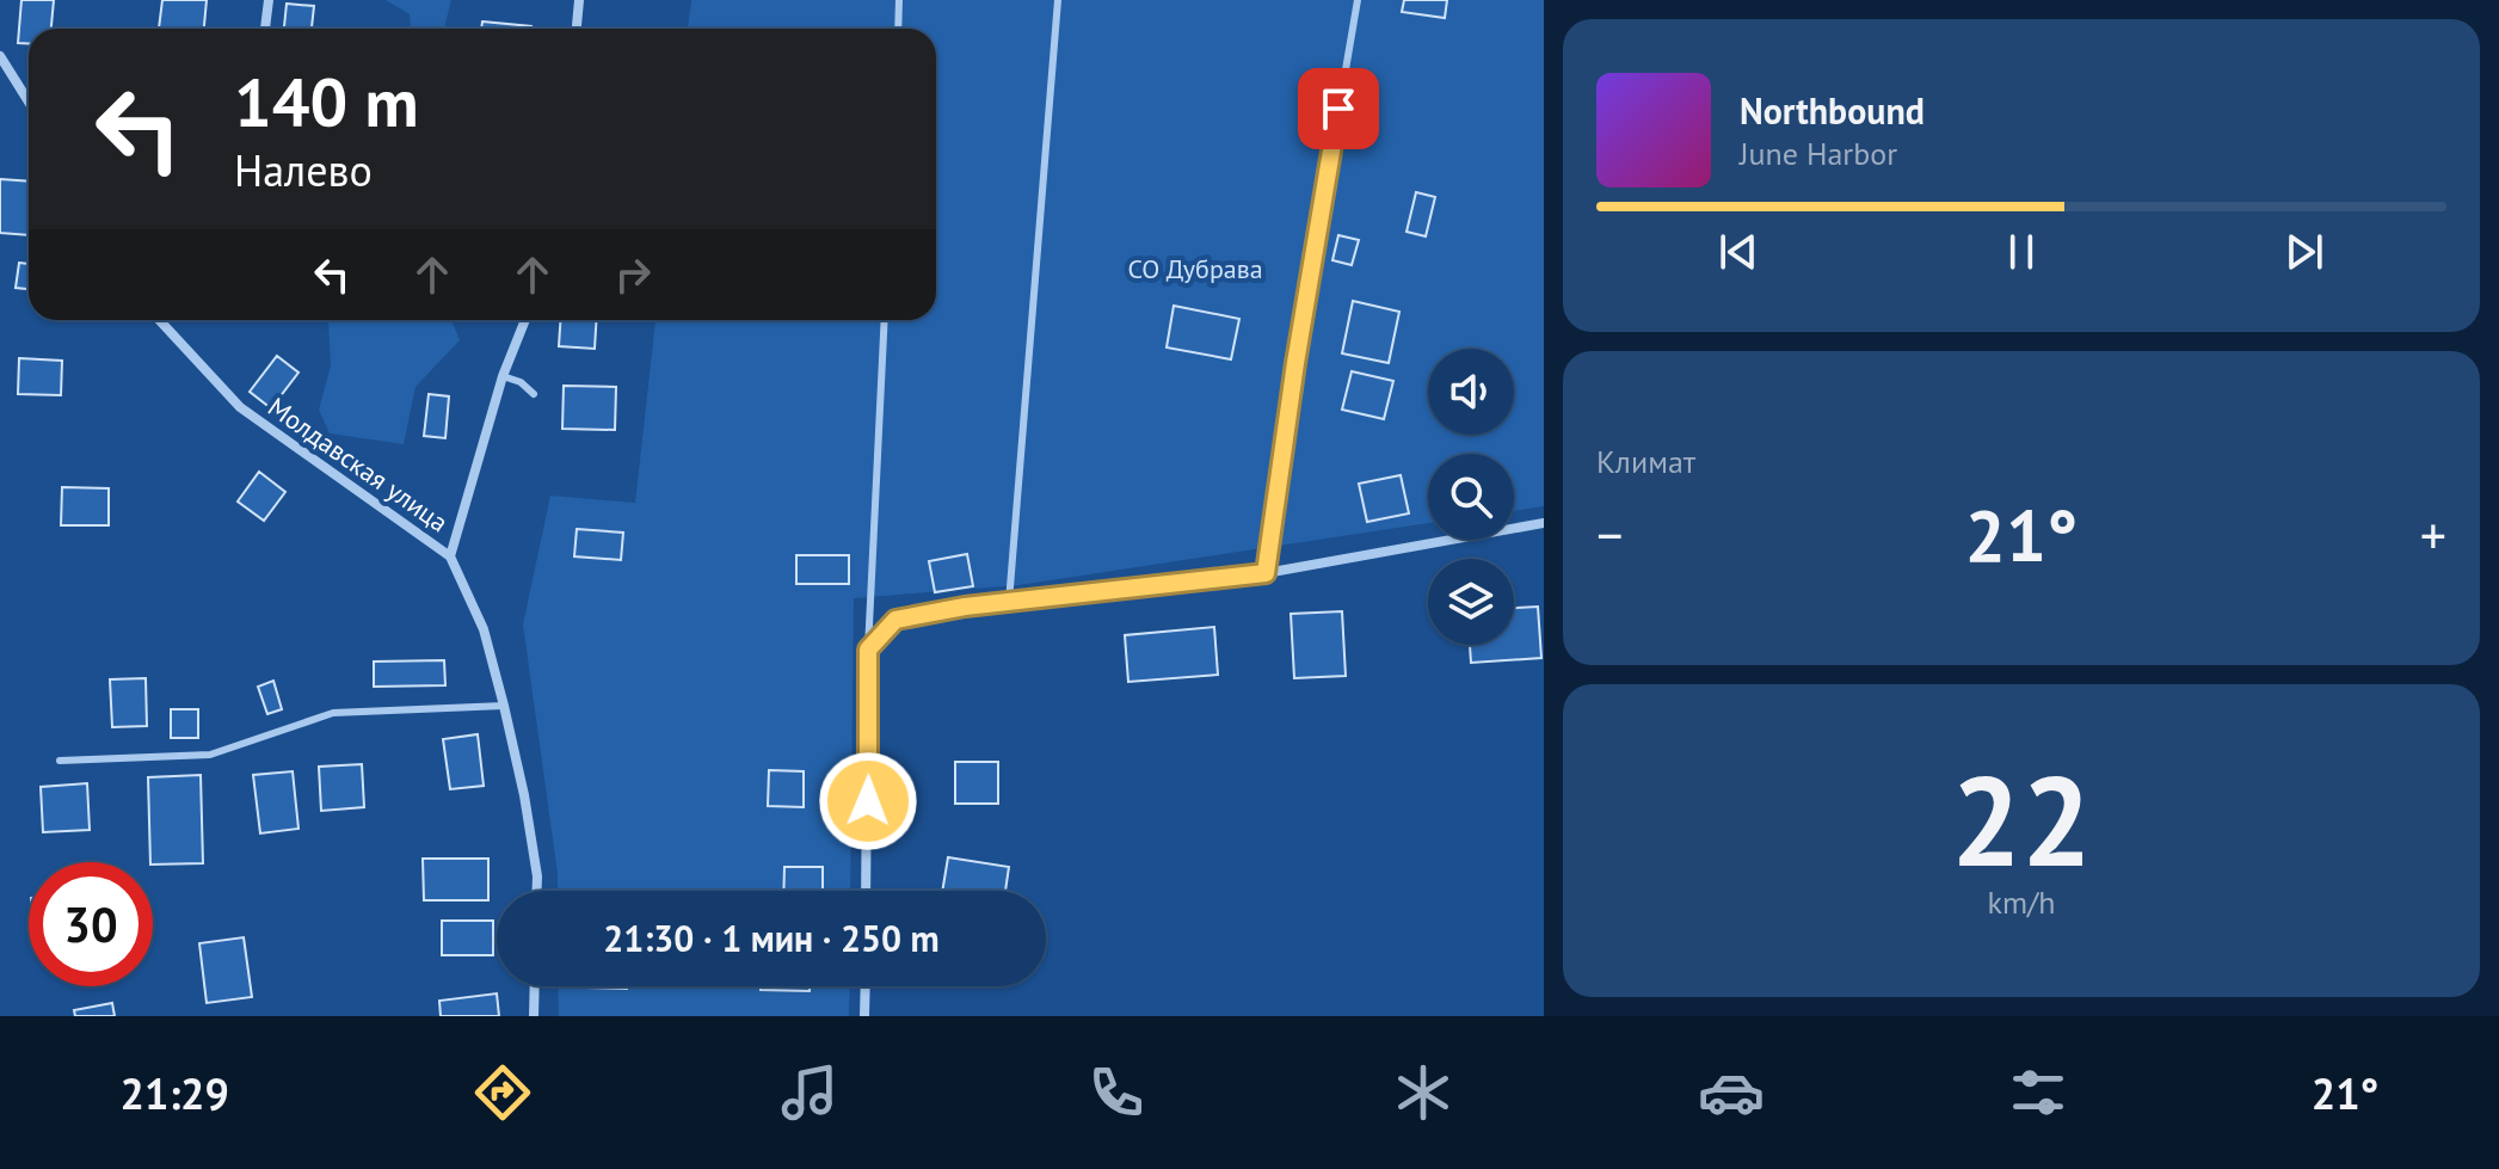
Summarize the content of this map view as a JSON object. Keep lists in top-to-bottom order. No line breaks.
{"streets":{"street":["Молдавская улица"]},"parks":["СО Дубрава"],"page":{"turn":["140 m","Налево"],"song":["Northbound","June Harbor"],"tile":["Климат",["22","km/h"]],"heat":["−","21°","+"],"limit":"30","trip":"21:30 · 1 мин · 250 m","tabs":["21:29","21°"]}}
